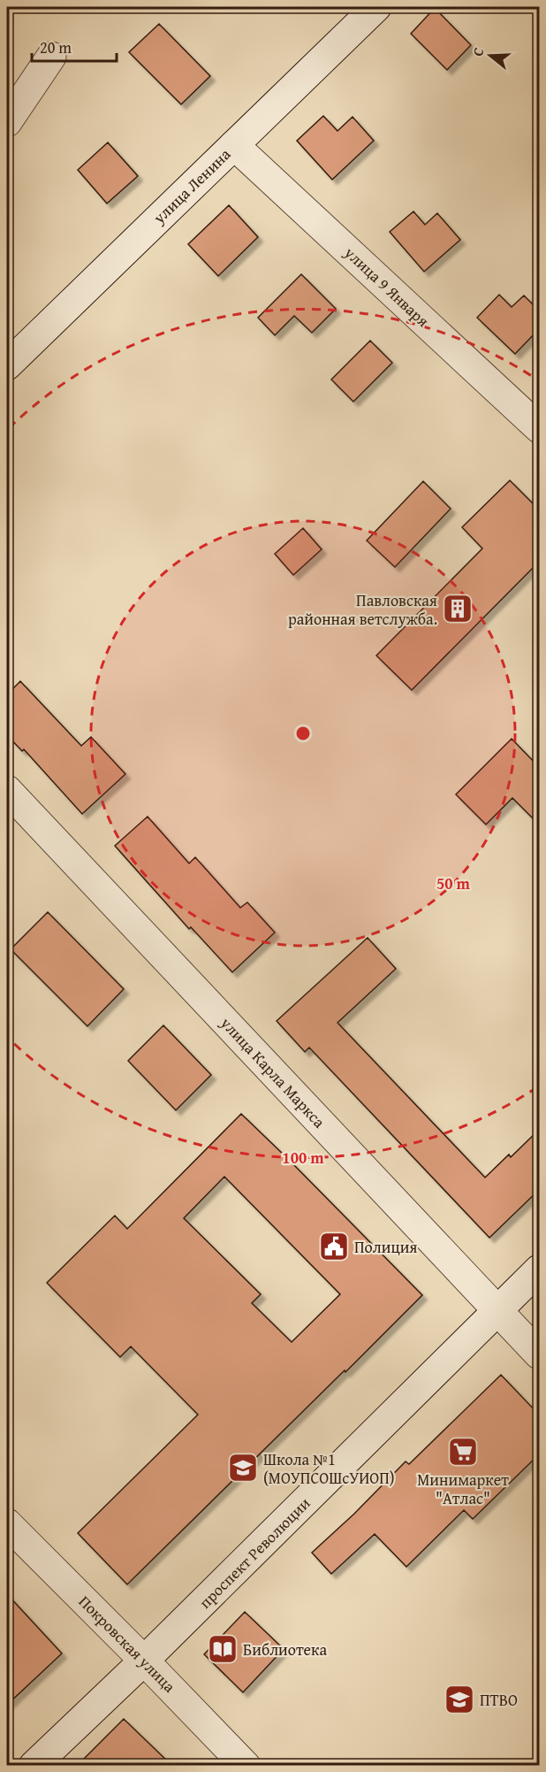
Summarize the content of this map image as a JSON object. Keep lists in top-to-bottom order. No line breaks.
{"streets":{"street":["улица Ленина","улица 9 Января","улица Карла Маркса","проспект Революции","Покровская улица"]},"crossings":[["улица Ленина","улица 9 Января"],["улица Карла Маркса","проспект Революции"],["проспект Революции","Покровская улица"]],"places":{"building":["Павловская районная ветслужба."],"public building":["Полиция"],"supermarket":["Минимаркет \"Атлас\""],"school or university":["Школа №1 (МОУПСОШсУИОП)","ПТВО"],"library":["Библиотека"]},"scale_bar":"20 m","north":"left","rings":["50 m","100 m"]}
